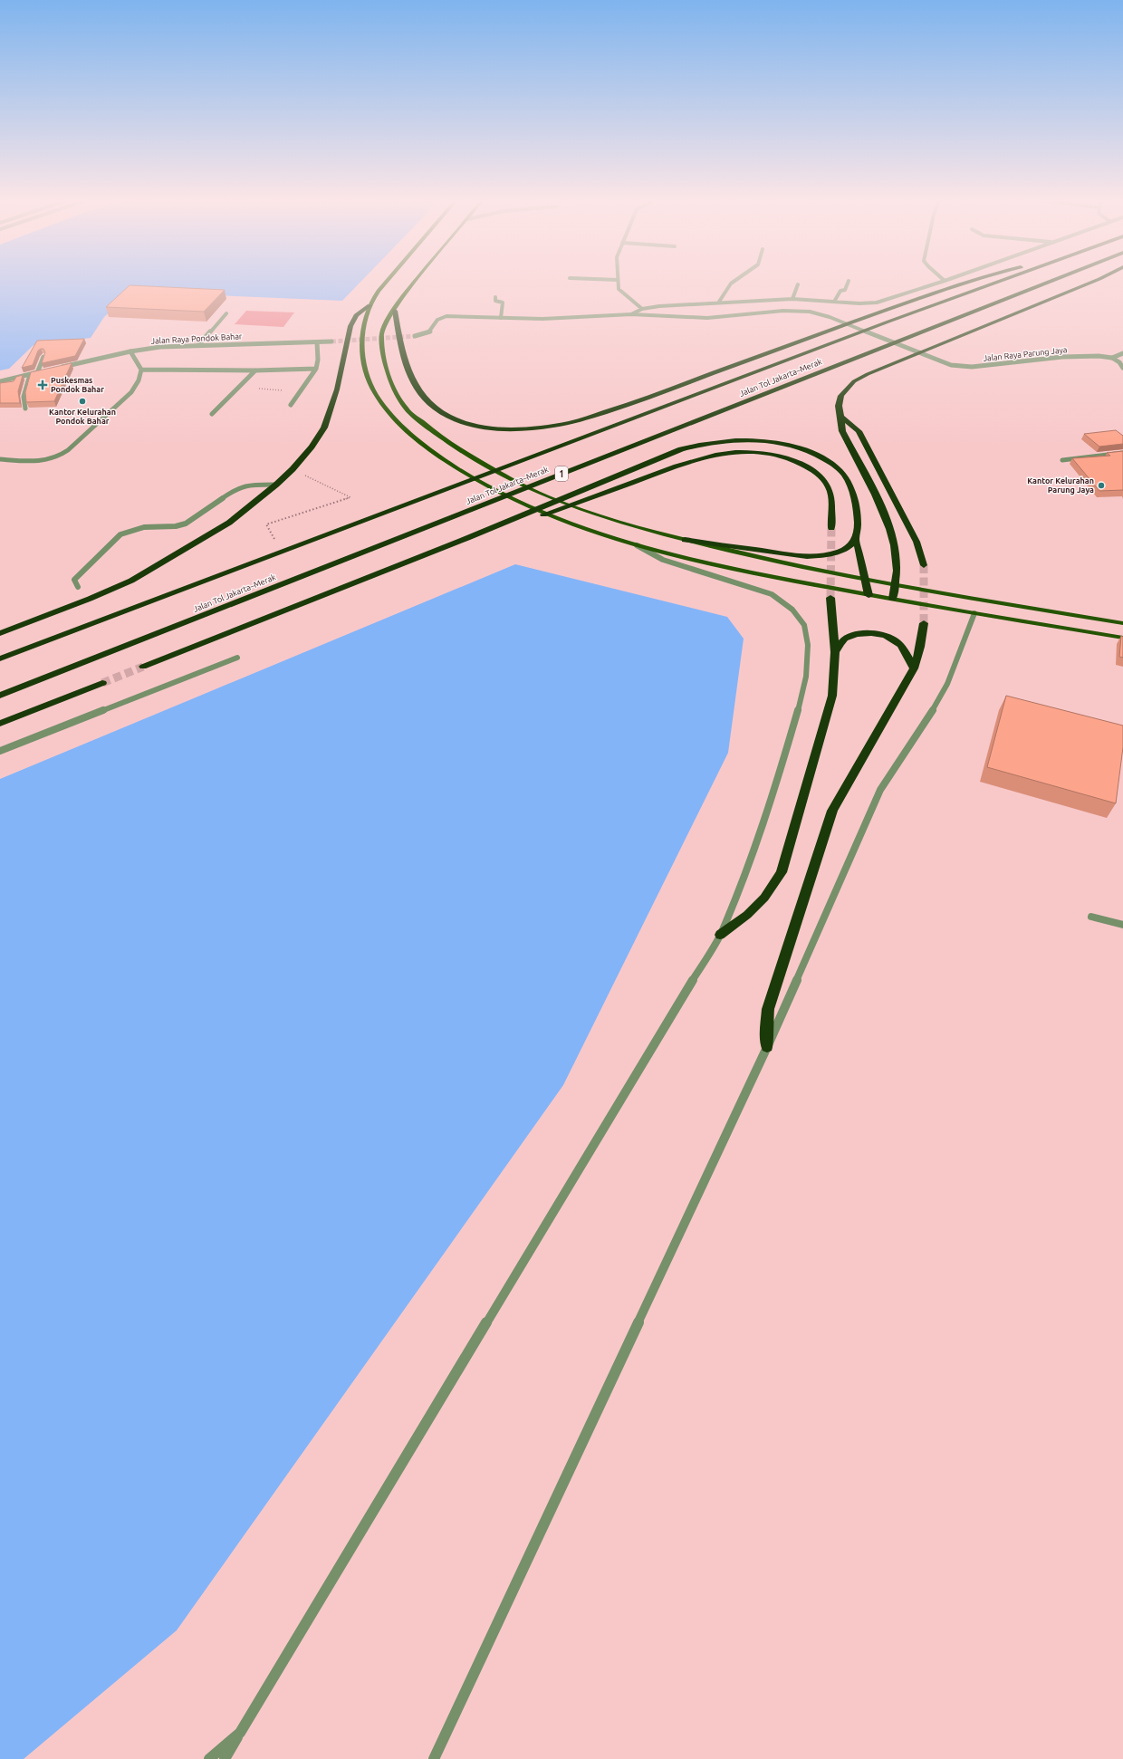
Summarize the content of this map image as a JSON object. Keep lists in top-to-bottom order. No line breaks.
{"streets":{"highway":["Jalan Tol Jakarta–Merak","1"],"street":["Jalan Raya Pondok Bahar","Jalan Raya Parung Jaya"]},"places":{"health":["Puskesmas Pondok Bahar"],"other":["Kantor Kelurahan Pondok Bahar","Kantor Kelurahan Parung Jaya"]}}
